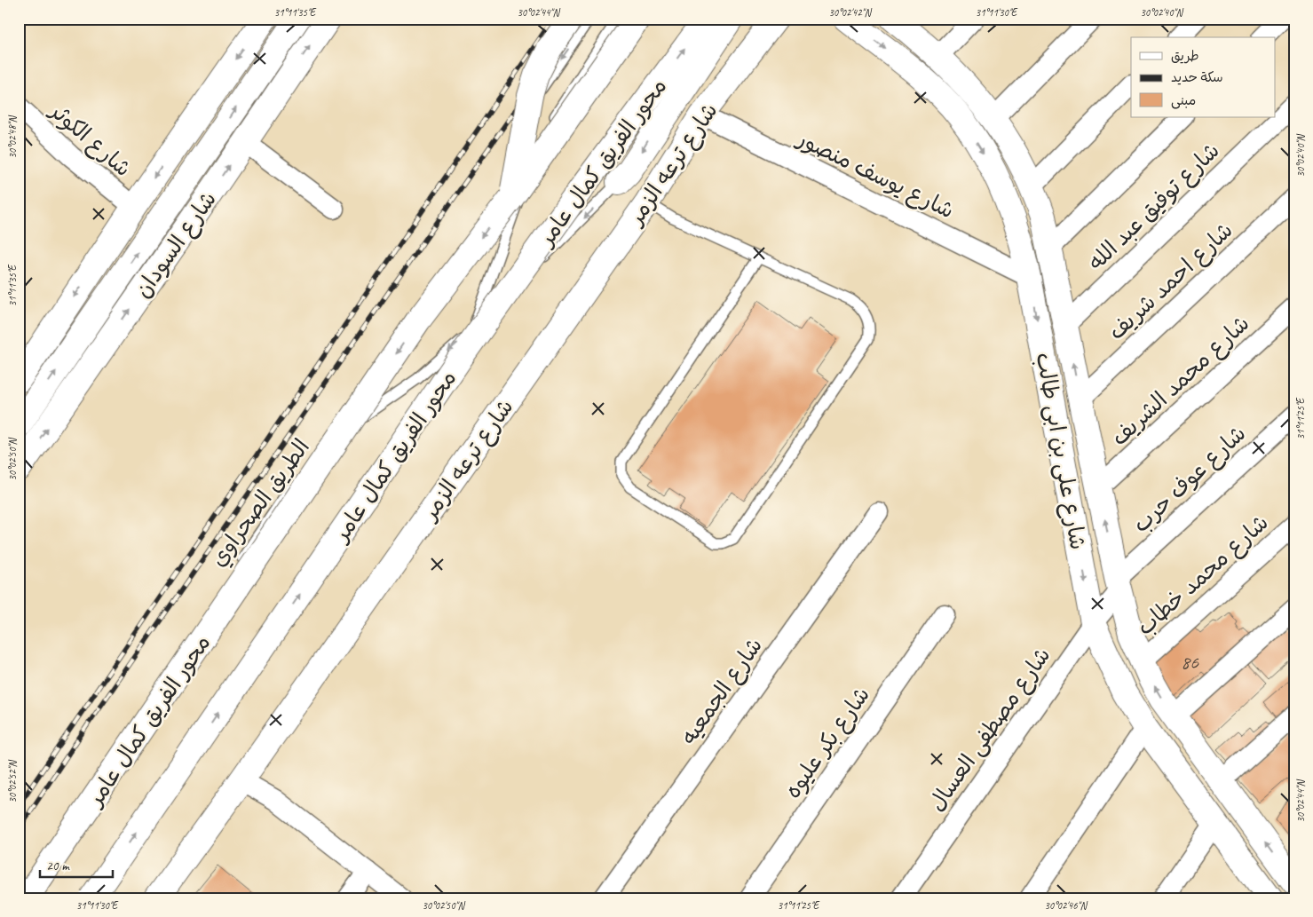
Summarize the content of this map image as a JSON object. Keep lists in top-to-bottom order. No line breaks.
{"streets":{"main road":["محور الفريق كمال عامر","شارع ترعه الزمر","شارع السودان","شارع على بن ابى طالب"],"street":["شارع الكوثر","شارع يوسف منصور","شارع توفيق عبد الله","شارع احمد شريف","شارع محمد الشريف","شارع عوف حرب","شارع محمد خطاب","شارع الجمعيه","شارع مصطفى العسال","شارع بكر عليوه"],"lane":["الطريق الصحراوي"]},"crossings":[["شارع ترعه الزمر","شارع يوسف منصور"],["شارع يوسف منصور","شارع على بن ابى طالب"],["شارع توفيق عبد الله","شارع على بن ابى طالب"],["شارع احمد شريف","شارع على بن ابى طالب"],["شارع محمد الشريف","شارع على بن ابى طالب"],["شارع على بن ابى طالب","شارع عوف حرب"],["شارع على بن ابى طالب","شارع محمد خطاب"],["شارع على بن ابى طالب","شارع مصطفى العسال"],["شارع عوف حرب","شارع مصطفى العسال"]],"house_numbers":["86"],"legend":["طريق","سكة حديد","مبنى"],"scale_bar":"20 m","coordinates":["31°11'35\"E","30°02'44\"N","30°02'42\"N","31°11'30\"E","30°02'40\"N","30°02'48\"N","31°11'25\"E","30°02'50\"N","30°02'52\"N","30°02'46\"N"]}
